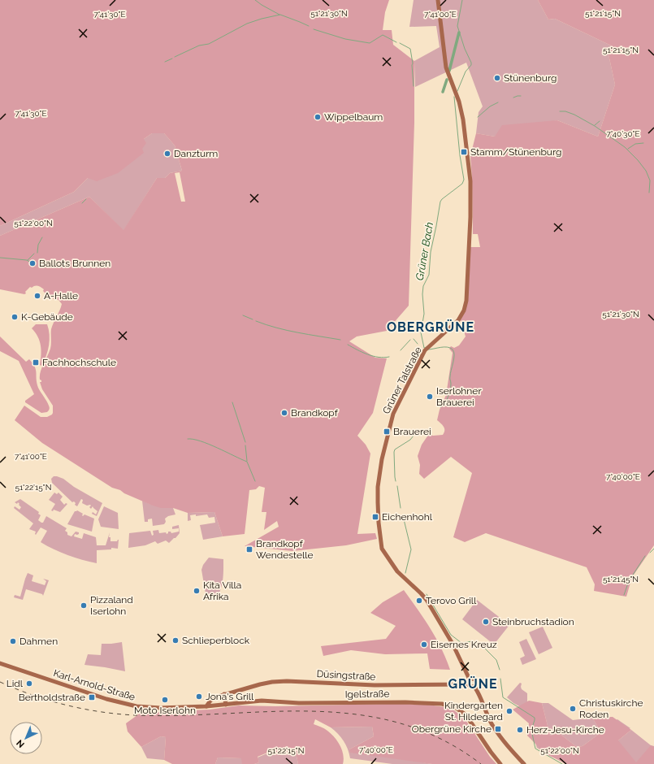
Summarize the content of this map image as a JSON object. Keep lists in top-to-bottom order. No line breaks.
{"streets":{"main road":["Grüner Talstraße","Düsingstraße","Karl-Arnold-Straße","Igelstraße"]},"crossings":[["Grüner Talstraße","Düsingstraße"],["Düsingstraße","Karl-Arnold-Straße"],["Düsingstraße","Igelstraße"],["Karl-Arnold-Straße","Igelstraße"]],"districts":["OBERGRÜNE","GRÜNE"],"water":["Grüner Bach"],"places":{"other":["Stünenburg","Wippelbaum","Danzturm","Ballots Brunnen","A-Halle","K-Gebäude","Iserlohner Brauerei","Brandkopf","Kita Villa Afrika","Terovo Grill","Pizzaland Iserlohn","Steinbruchstadion","Schlieperblock","Dahmen","Eisernes Kreuz","Lidl","Jona's Grill","Moto Iserlohn","Christuskirche Roden","Kindergarten St. Hildegard","Herz-Jesu-Kirche"],"transit":["Stamm/Stünenburg","Fachhochschule","Brauerei","Eichenhohl","Brandkopf Wendestelle","Bertholdstraße","Obergrüne Kirche"]},"north":"bottom left","coordinates":["51°21'15\"N","51°21'30\"N","7°41'30\"E","7°41'00\"E","7°40'30\"E","51°22'00\"N","7°40'00\"E","51°22'15\"N","51°21'45\"N"]}
